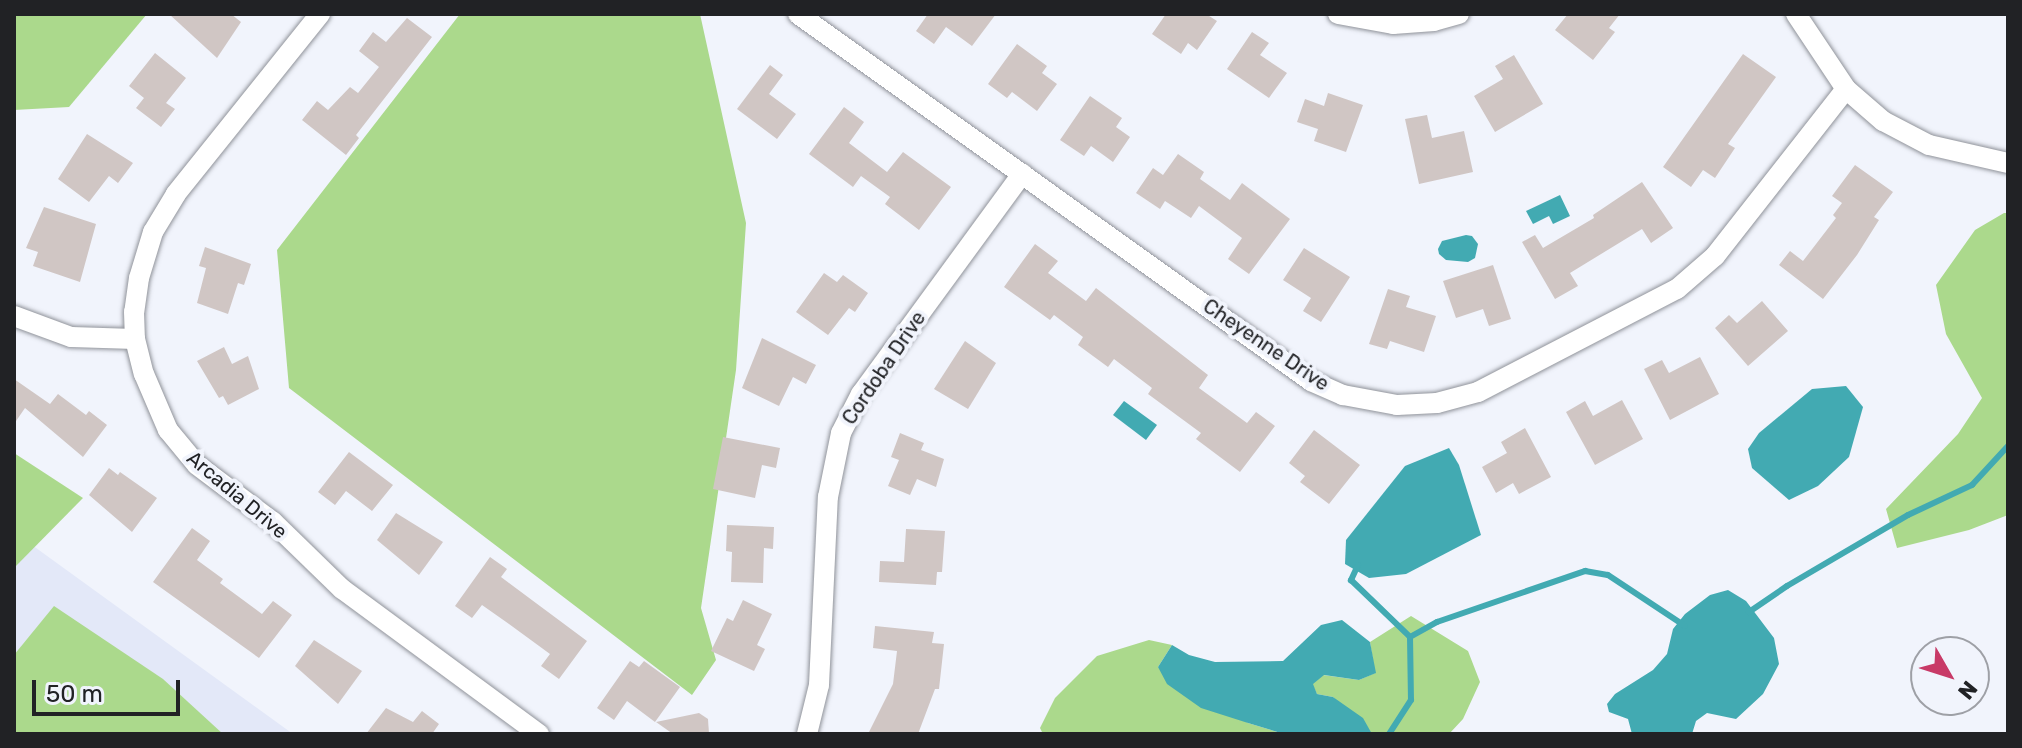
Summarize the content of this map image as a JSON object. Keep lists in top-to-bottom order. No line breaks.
{"streets":{"street":["Cheyenne Drive","Cordoba Drive","Arcadia Drive"]},"crossings":[["Cheyenne Drive","Cordoba Drive"]],"scale_bar":"50 m","north":"bottom right"}
